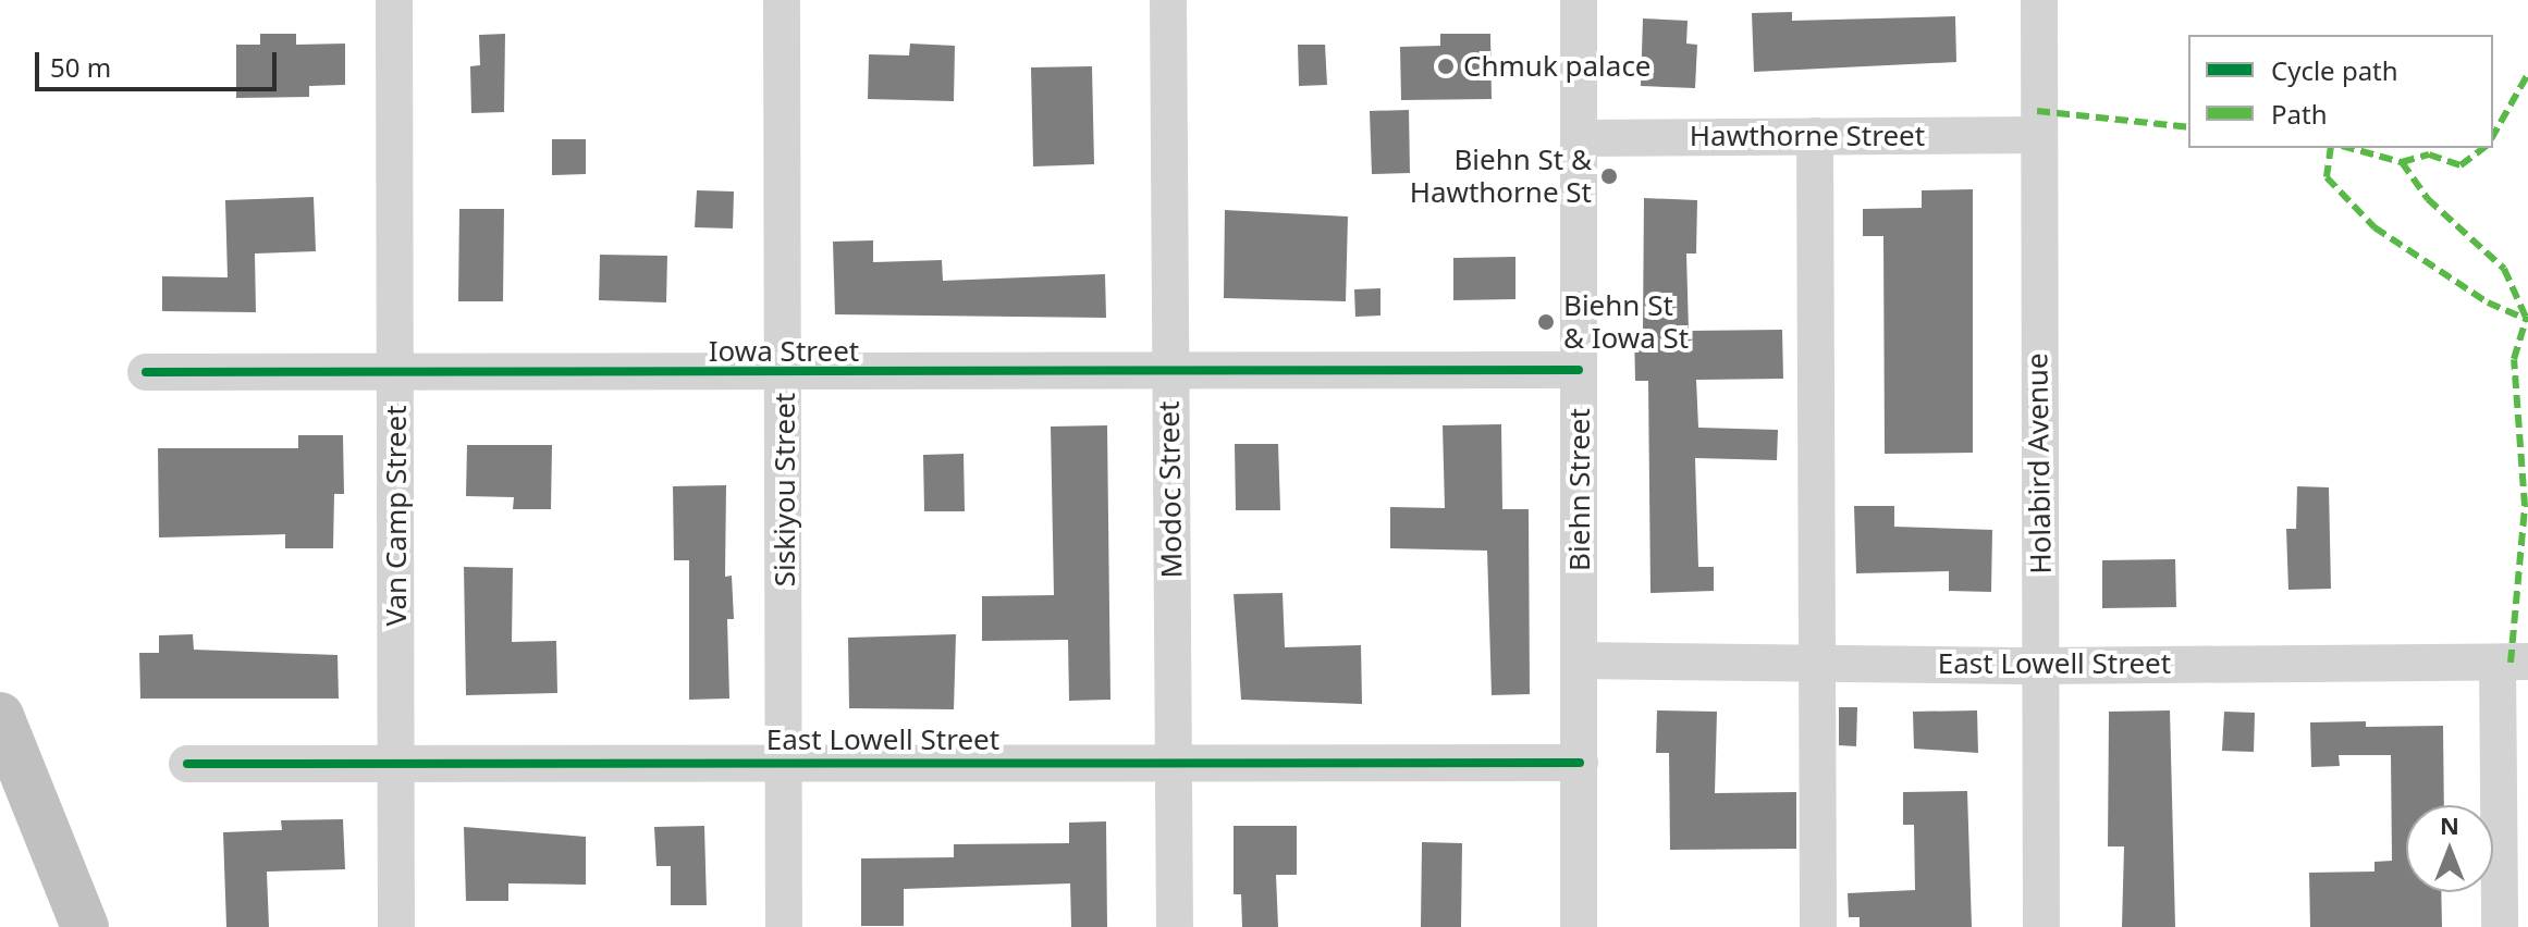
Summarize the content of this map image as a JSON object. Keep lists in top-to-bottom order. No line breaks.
{"streets":{"street":["Hawthorne Street","Iowa Street","Holabird Avenue","Siskiyou Street","Modoc Street","Biehn Street","Van Camp Street","East Lowell Street"]},"crossings":[["Hawthorne Street","Holabird Avenue"],["Hawthorne Street","Biehn Street"],["Iowa Street","Siskiyou Street"],["Iowa Street","Modoc Street"],["Iowa Street","Biehn Street"],["Iowa Street","Van Camp Street"],["Holabird Avenue","East Lowell Street"],["Siskiyou Street","East Lowell Street"],["Modoc Street","East Lowell Street"],["Biehn Street","East Lowell Street"],["Van Camp Street","East Lowell Street"]],"places":["Chmuk palace","Biehn St & Hawthorne St","Biehn St & Iowa St"],"legend":["Cycle path","Path"],"scale_bar":"50 m","north":"top"}
